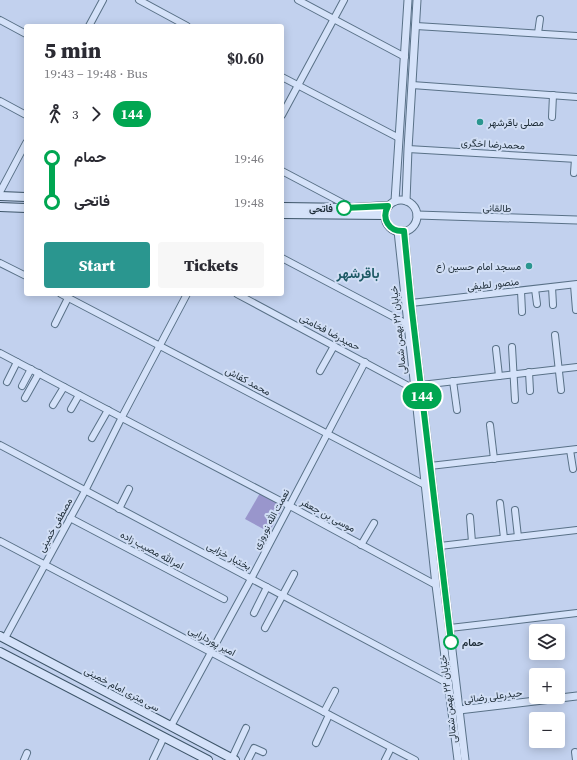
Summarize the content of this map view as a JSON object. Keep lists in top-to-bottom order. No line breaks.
{"streets":{"main road":["سی متری امام خمینی"],"street":["محمدرضا اخگری","طالقانی","منصور لطیفی","خیابان ۲۲ بهمن شمالی","حمیدرضا فخامتی","محمد کفاش","موسی بن جعفر","نعمت الله نوروزی","مصطفی خمینی","امرالله مصیب زاده","بختیار خزایی","امیر پوردارایی","حیدرعلی رضائی"]},"crossings":[["طالقانی","خیابان ۲۲ بهمن شمالی"],["منصور لطیفی","خیابان ۲۲ بهمن شمالی"],["خیابان ۲۲ بهمن شمالی","حمیدرضا فخامتی"],["خیابان ۲۲ بهمن شمالی","محمد کفاش"],["خیابان ۲۲ بهمن شمالی","موسی بن جعفر"],["خیابان ۲۲ بهمن شمالی","بختیار خزایی"],["خیابان ۲۲ بهمن شمالی","حیدرعلی رضائی"],["حمیدرضا فخامتی","نعمت الله نوروزی"],["محمد کفاش","نعمت الله نوروزی"],["محمد کفاش","مصطفی خمینی"],["موسی بن جعفر","نعمت الله نوروزی"],["موسی بن جعفر","مصطفی خمینی"],["نعمت الله نوروزی","بختیار خزایی"],["نعمت الله نوروزی","امیر پوردارایی"],["نعمت الله نوروزی","سی متری امام خمینی"],["مصطفی خمینی","امرالله مصیب زاده"],["مصطفی خمینی","بختیار خزایی"],["مصطفی خمینی","امیر پوردارایی"],["مصطفی خمینی","سی متری امام خمینی"]],"districts":["باقرشهر"],"places":["مصلی باقرشهر","فاتحی","مسجد امام حسین (ع","حمام"],"lines":["bus line 144"],"page":{"on_map":"144","heading":["5 min","19:43 – 19:48 · Bus","$0.60"],"legs":["3","144"],"list":[{"name":"حمام","value":"19:46"},{"name":"فاتحی","value":"19:48"}],"buttons":["Start","Tickets"],"map_buttons":["+","−"]}}
